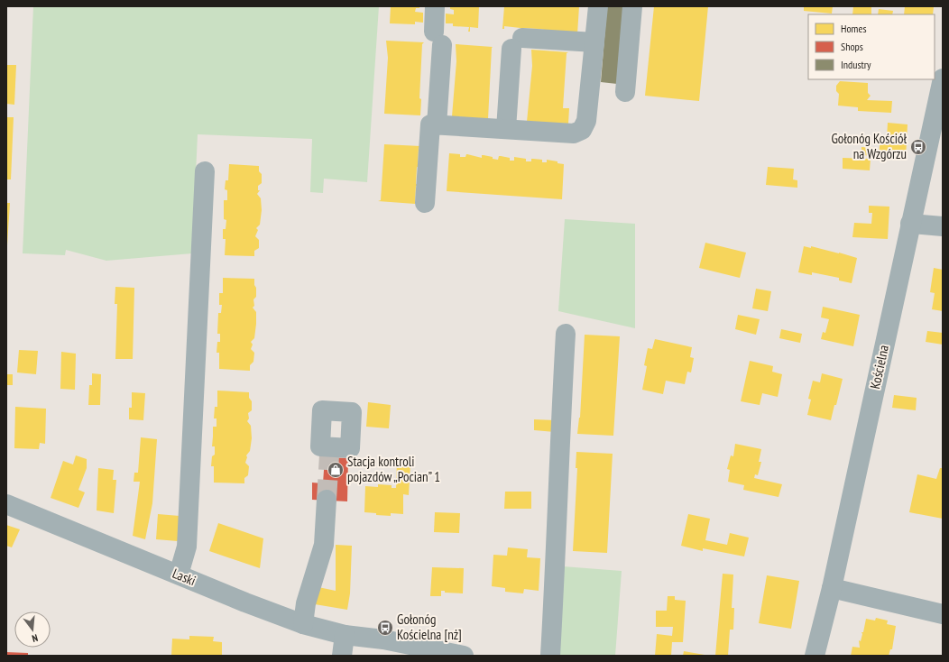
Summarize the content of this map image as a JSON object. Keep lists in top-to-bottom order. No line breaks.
{"streets":{"street":["Kościelna","Laski"]},"places":{"bus stop":["Gołonóg Kościół na Wzgórzu","Gołonóg Kościelna [nż]"],"shop":["Stacja kontroli pojazdów „Pocian” 1"]},"legend":["Homes","Shops","Industry"],"north":"bottom"}
